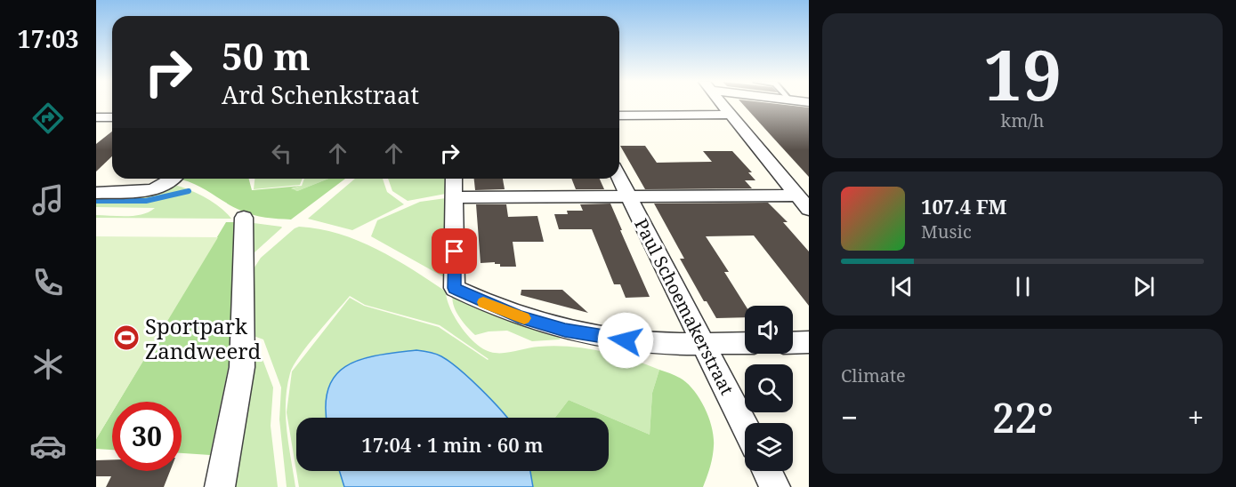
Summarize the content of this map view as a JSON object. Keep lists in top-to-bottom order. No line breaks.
{"streets":{"street":["Paul Schoemakerstraat"]},"places":{"sports":["Sportpark Zandweerd"]},"page":{"tabs":"17:03","tile":[["19","km/h"],"Climate"],"turn":["50 m","Ard Schenkstraat"],"song":["107.4 FM","Music"],"heat":["−","22°","+"],"limit":"30","trip":"17:04 · 1 min · 60 m"}}
